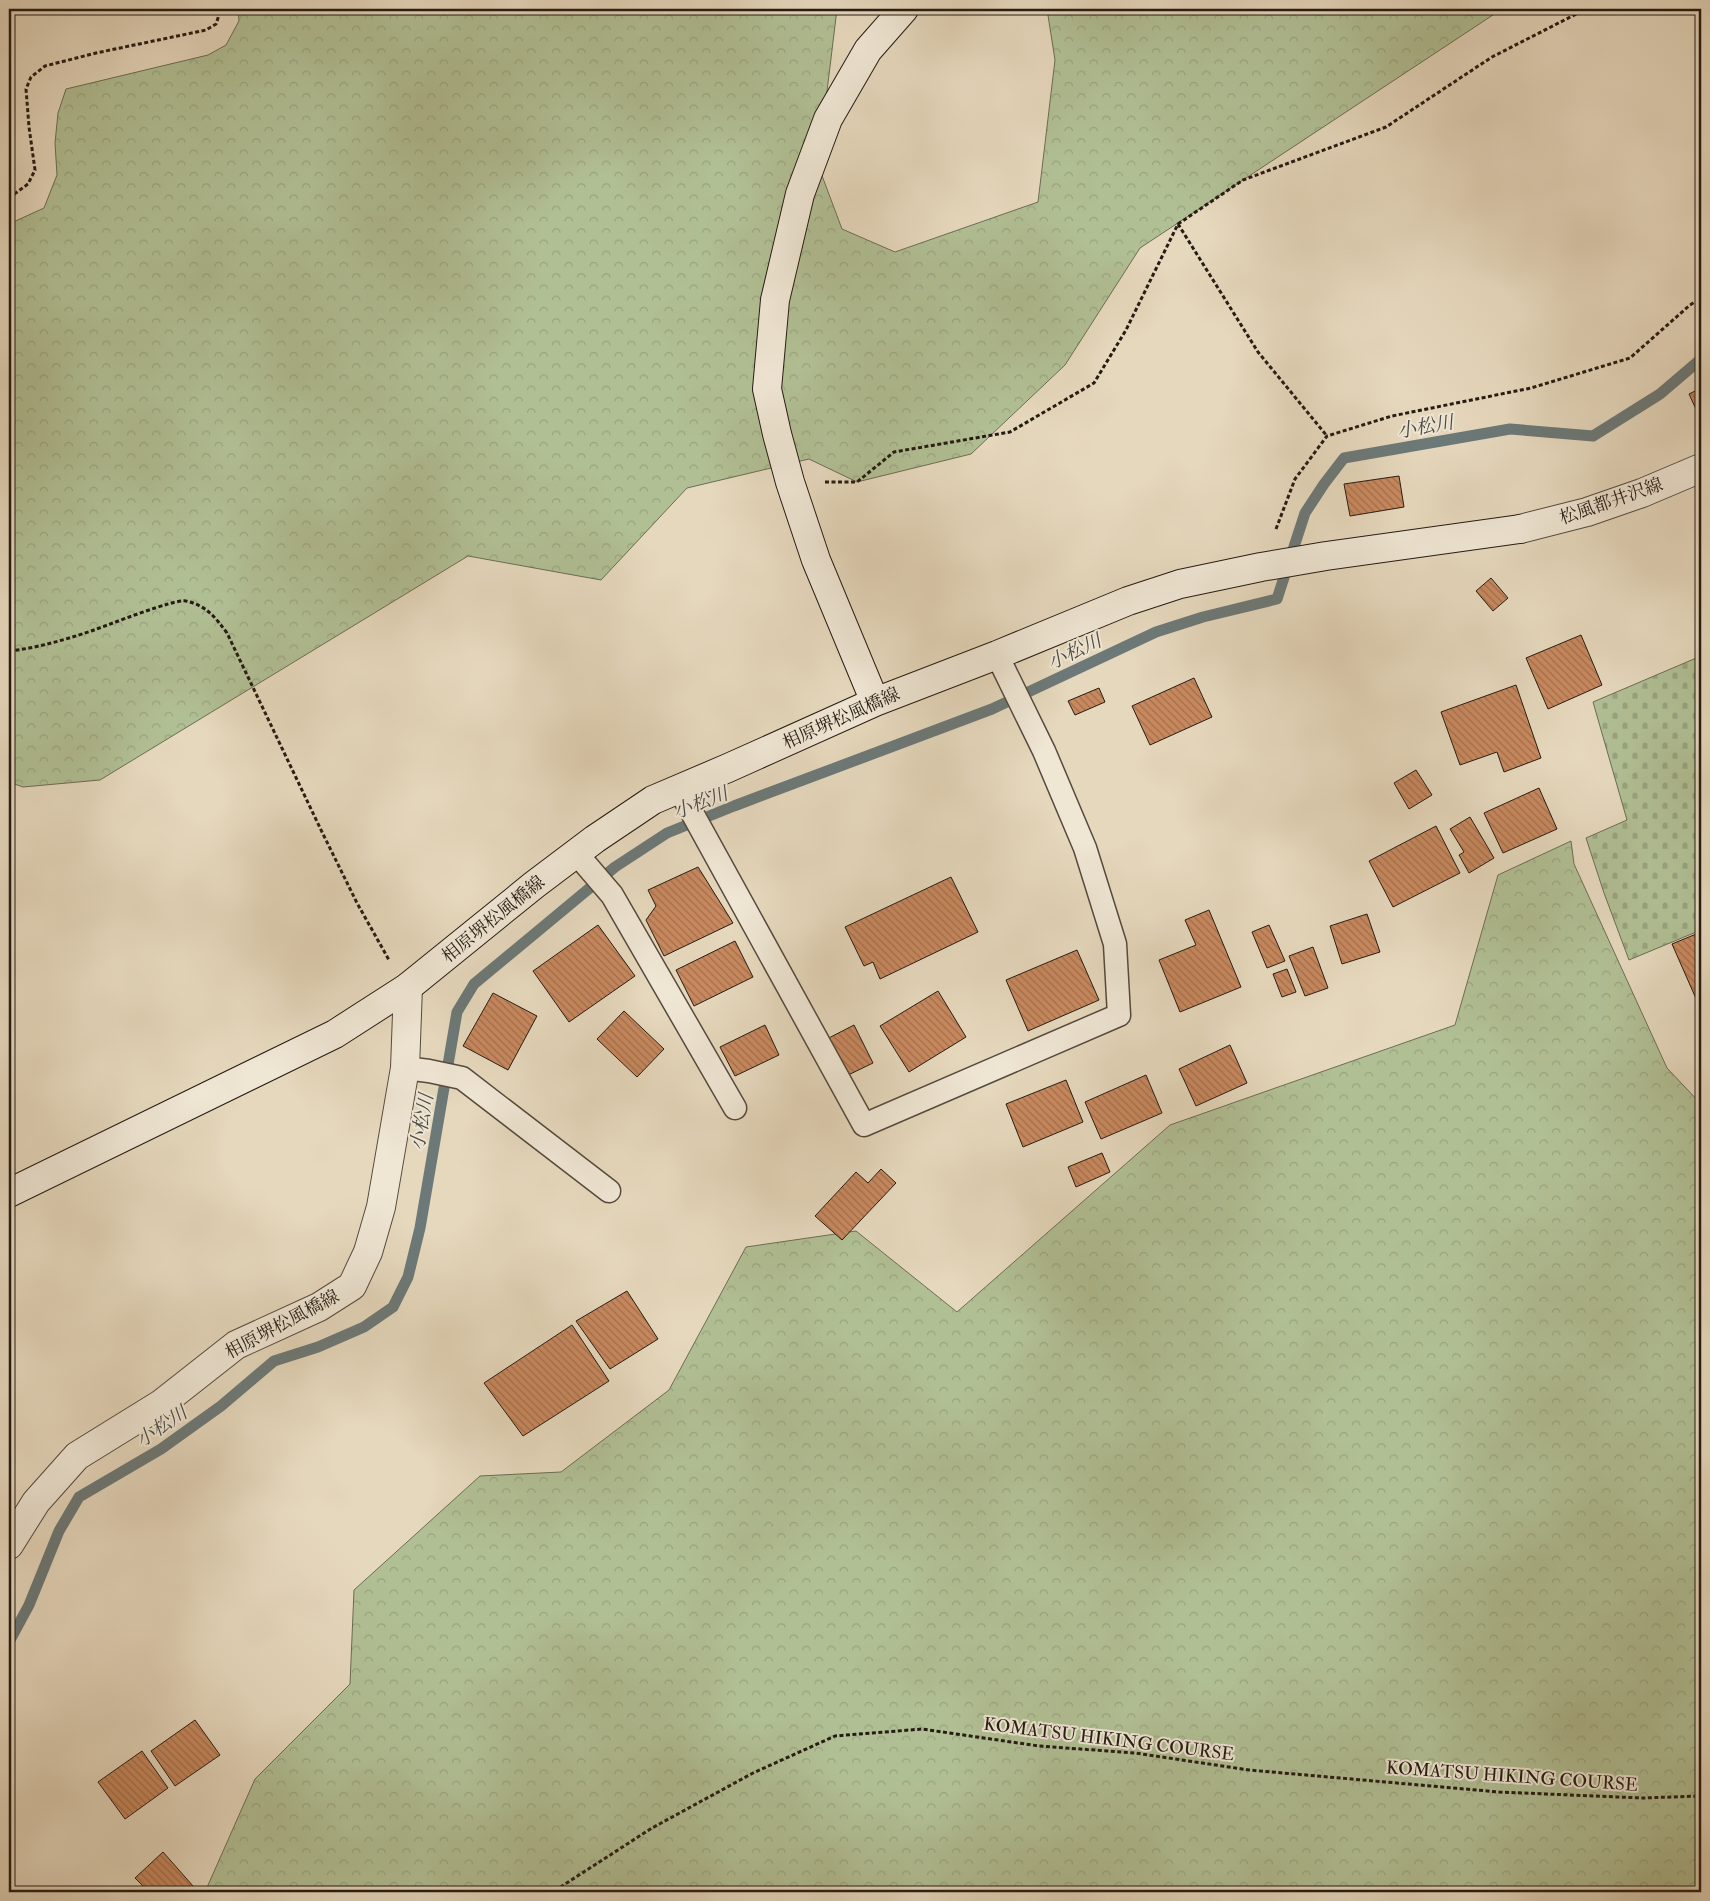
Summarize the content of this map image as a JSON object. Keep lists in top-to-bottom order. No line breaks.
{"streets":{"street":["松風都井沢線","相原堺松風橋線"],"path":["KOMATSU HIKING COURSE"]},"crossings":[["松風都井沢線","相原堺松風橋線"]],"water":["小松川"]}
